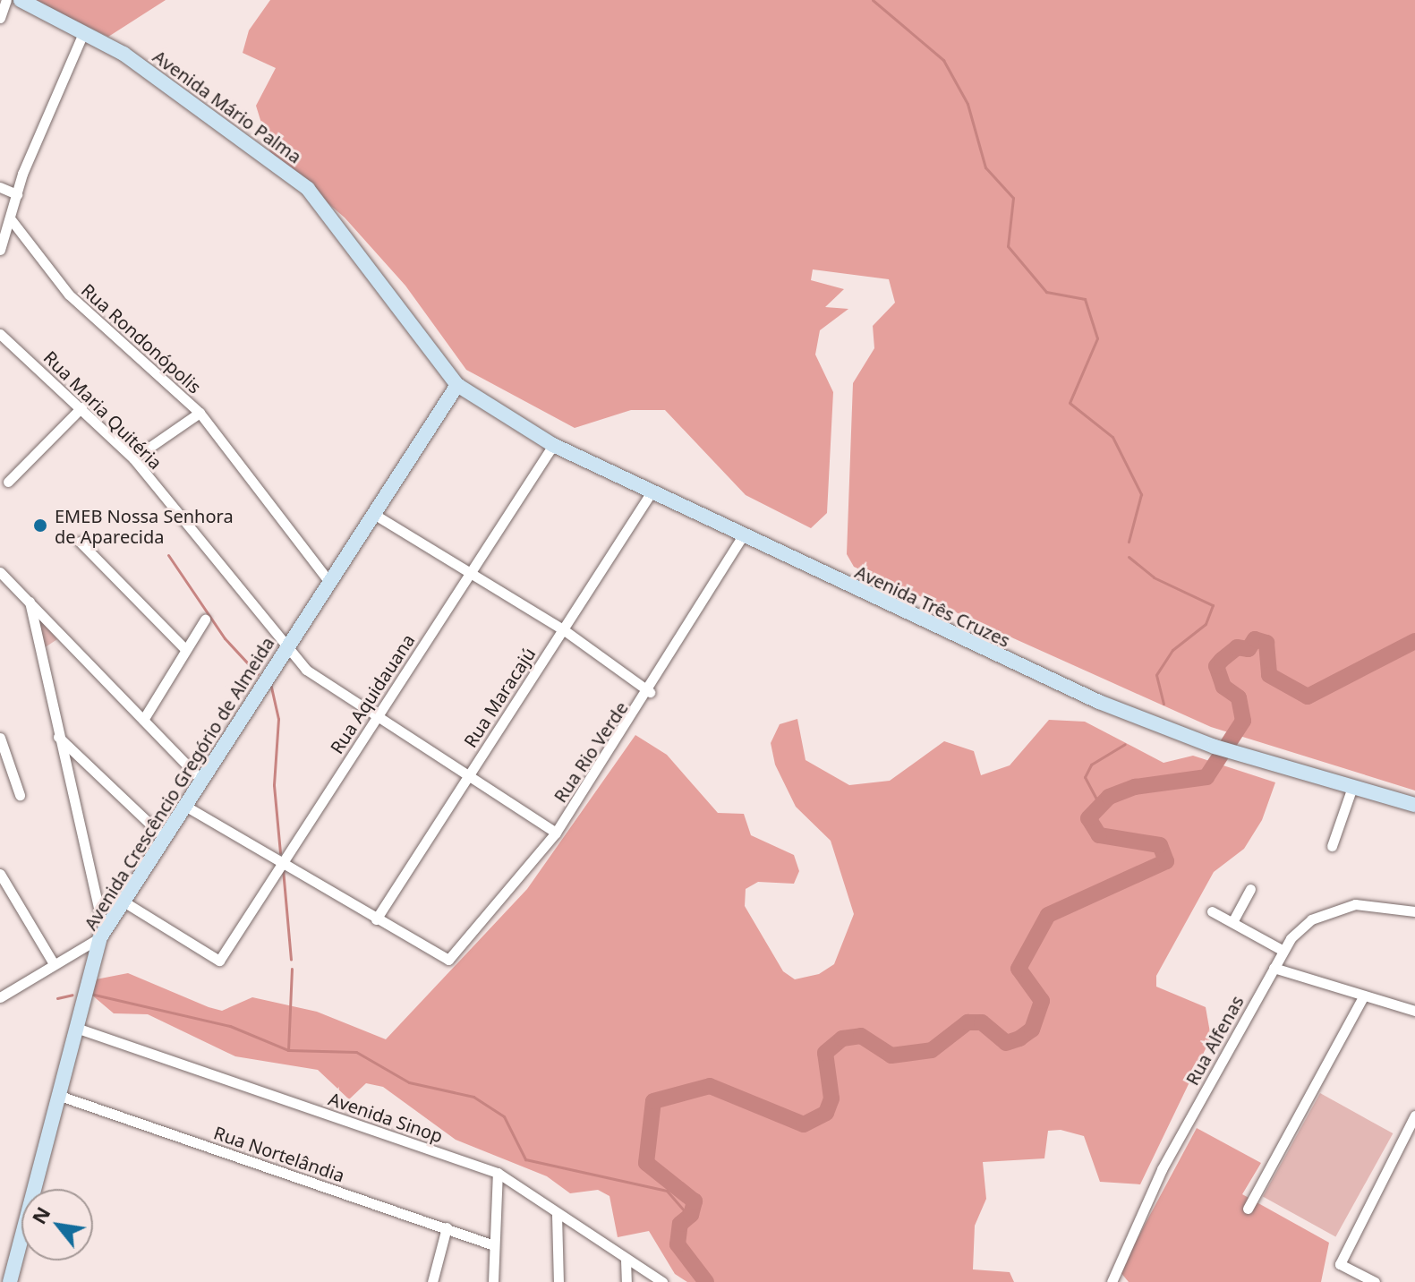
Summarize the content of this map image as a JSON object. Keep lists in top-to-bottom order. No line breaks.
{"streets":{"street":["Avenida Mário Palma","Rua Rondonópolis","Rua Maria Quitéria","Avenida Três Cruzes","Rua Aquidauana","Rua Maracajú","Rua Rio Verde","Avenida Crescêncio Gregório de Almeida","Rua Alfenas","Avenida Sinop","Rua Nortelândia"]},"crossings":[["Avenida Mário Palma","Avenida Três Cruzes"],["Avenida Mário Palma","Avenida Crescêncio Gregório de Almeida"],["Rua Rondonópolis","Avenida Crescêncio Gregório de Almeida"],["Rua Maria Quitéria","Rua Aquidauana"],["Rua Maria Quitéria","Rua Maracajú"],["Rua Maria Quitéria","Rua Rio Verde"],["Rua Maria Quitéria","Avenida Crescêncio Gregório de Almeida"],["Avenida Três Cruzes","Rua Aquidauana"],["Avenida Três Cruzes","Rua Maracajú"],["Avenida Três Cruzes","Rua Rio Verde"],["Avenida Três Cruzes","Avenida Crescêncio Gregório de Almeida"],["Rua Aquidauana","Avenida Crescêncio Gregório de Almeida"],["Rua Maracajú","Rua Rio Verde"],["Avenida Crescêncio Gregório de Almeida","Avenida Sinop"],["Avenida Crescêncio Gregório de Almeida","Rua Nortelândia"]],"places":["EMEB Nossa Senhora de Aparecida"],"north":"top left"}
